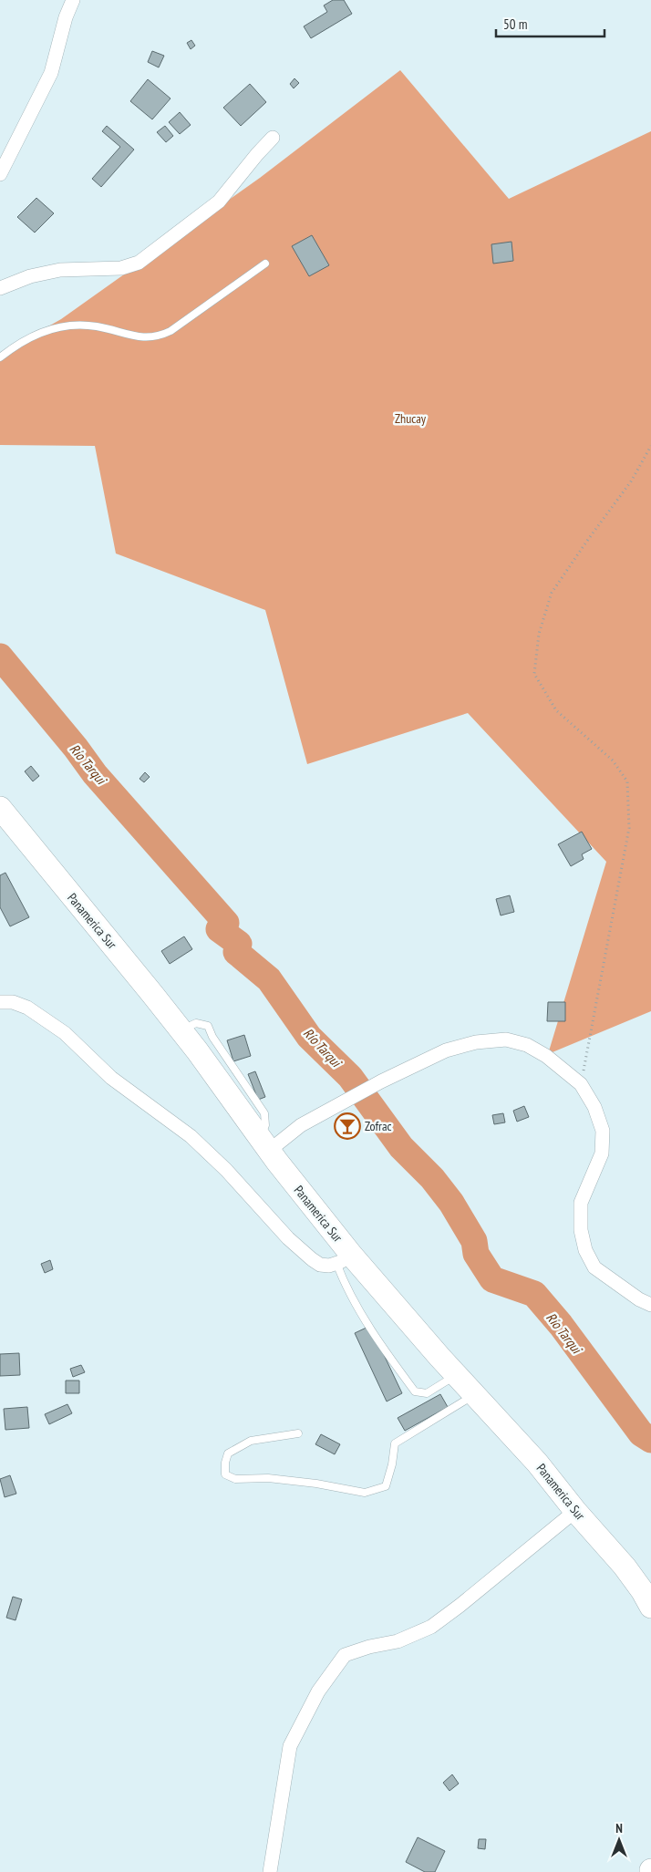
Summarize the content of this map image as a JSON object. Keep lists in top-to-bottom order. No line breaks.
{"streets":{"highway":["Panamerica Sur"]},"water":["Río Tarqui"],"parks":["Zhucay"],"places":{"bar":["Zofrac"]},"scale_bar":"50 m","north":"top"}
